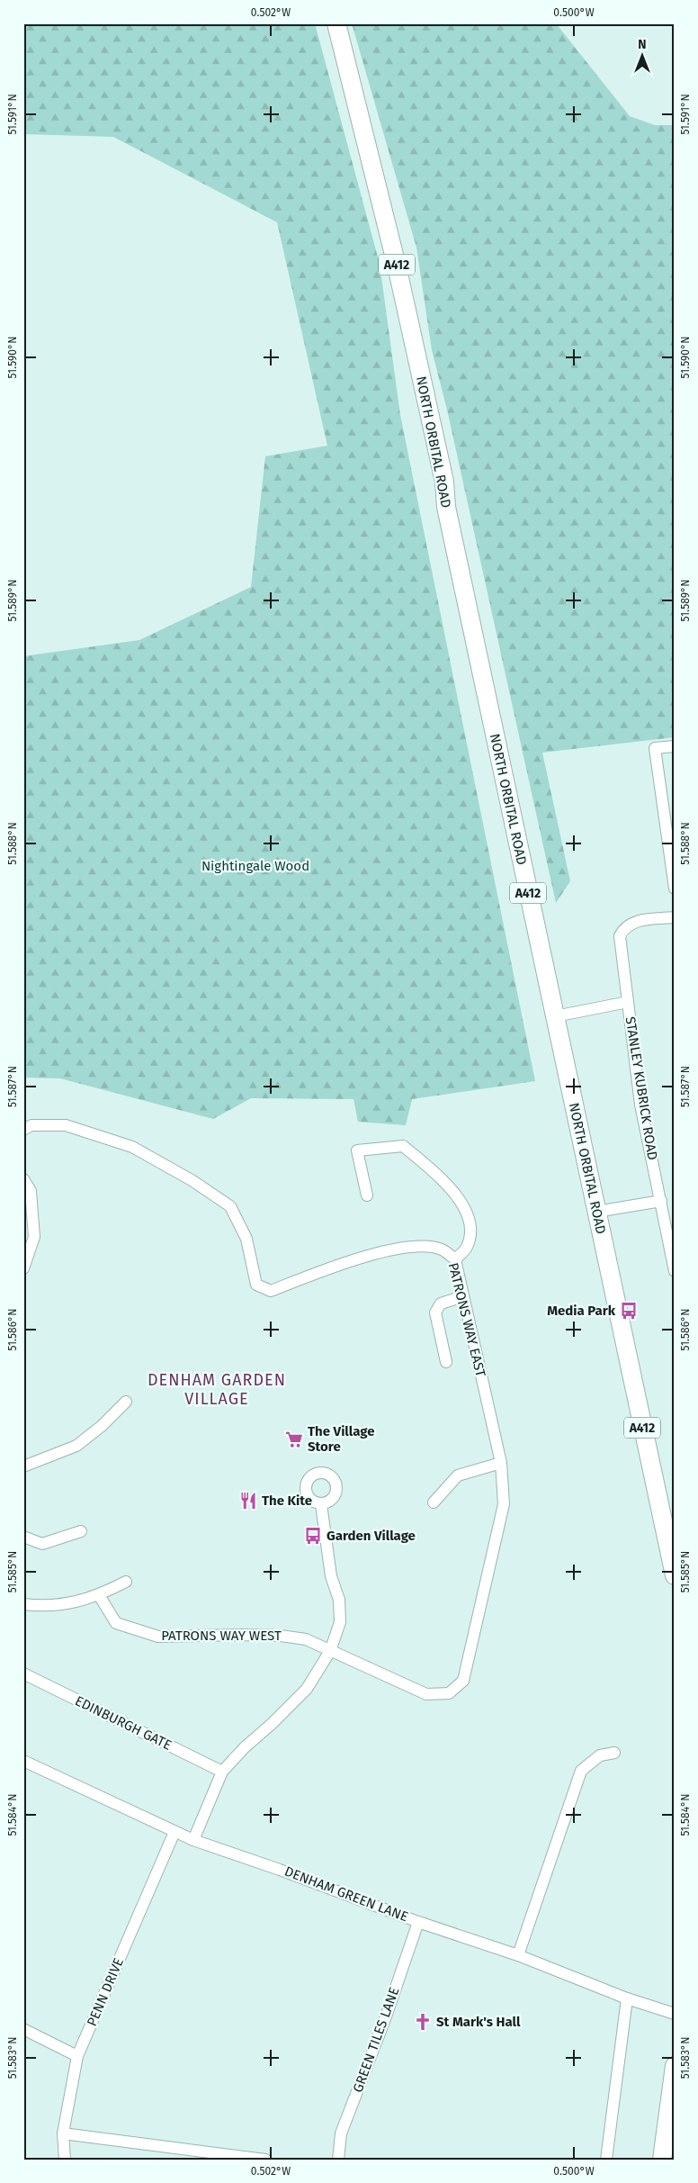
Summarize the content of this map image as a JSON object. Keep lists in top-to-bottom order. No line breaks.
{"streets":{"main road":["A412","NORTH ORBITAL ROAD"],"street":["STANLEY KUBRICK ROAD","PATRONS WAY EAST","PATRONS WAY WEST","EDINBURGH GATE","DENHAM GREEN LANE","PENN DRIVE","GREEN TILES LANE"]},"crossings":[["NORTH ORBITAL ROAD","STANLEY KUBRICK ROAD"],["PATRONS WAY EAST","PATRONS WAY WEST"],["DENHAM GREEN LANE","PENN DRIVE"],["DENHAM GREEN LANE","GREEN TILES LANE"]],"districts":["DENHAM GARDEN VILLAGE"],"parks":["Nightingale Wood"],"places":{"bus stop":["Media Park","Garden Village"],"supermarket":["The Village Store"],"restaurant":["The Kite"],"church":["St Mark's Hall"]},"north":"top","coordinates":["0.502°W","0.500°W","51.591°N","51.590°N","51.589°N","51.588°N","51.587°N","51.586°N","51.585°N","51.584°N","51.583°N"]}
